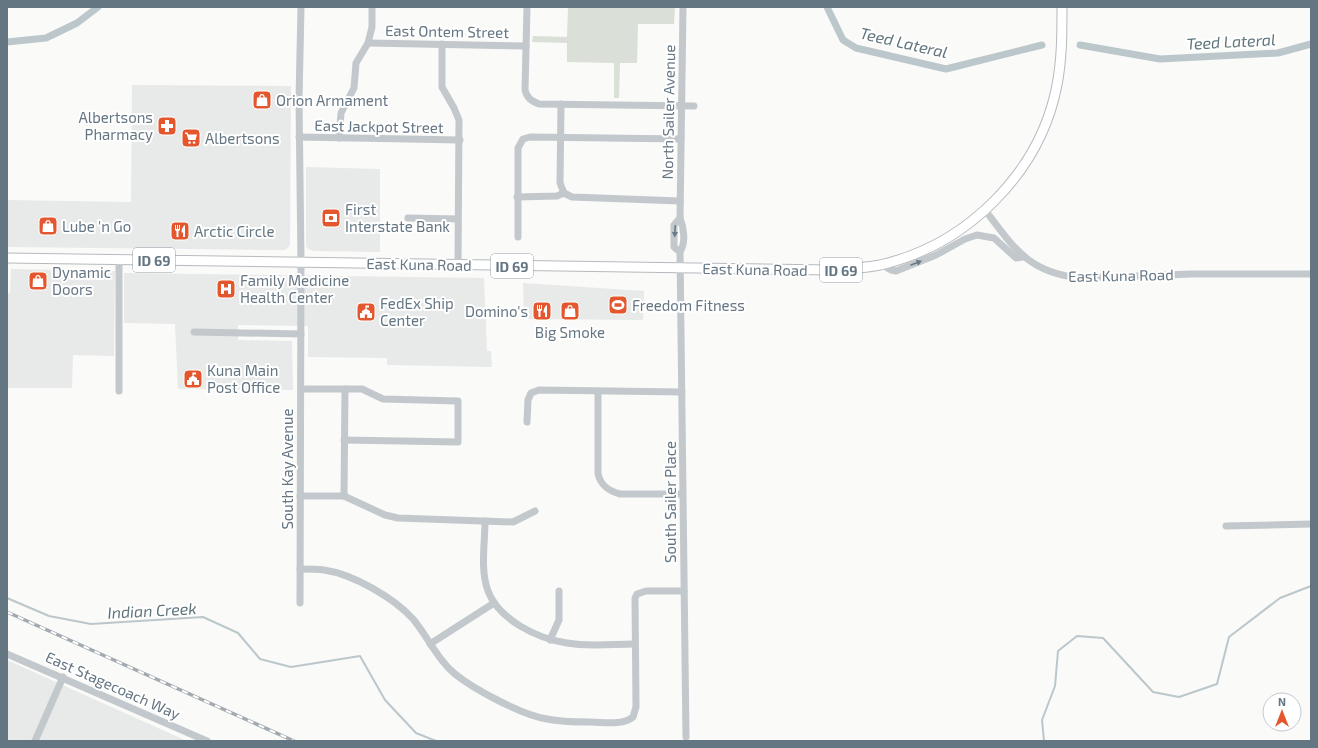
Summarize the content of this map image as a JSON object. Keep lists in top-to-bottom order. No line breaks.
{"streets":{"main road":["ID 69","East Kuna Road"],"street":["East Ontem Street","North Sailer Avenue","East Jackpot Street","South Kay Avenue","South Sailer Place","East Stagecoach Way"]},"crossings":[["North Sailer Avenue","East Kuna Road"],["North Sailer Avenue","South Sailer Place"],["East Jackpot Street","South Kay Avenue"],["ID 69","East Kuna Road"],["ID 69","South Kay Avenue"],["East Kuna Road","South Kay Avenue"],["East Kuna Road","South Sailer Place"]],"water":["Teed Lateral","Indian Creek"],"places":{"shop":["Orion Armament","Lube 'n Go","Dynamic Doors","Big Smoke"],"pharmacy":["Albertsons Pharmacy"],"supermarket":["Albertsons"],"bank":["First Interstate Bank"],"restaurant":["Arctic Circle","Domino's"],"hospital":["Family Medicine Health Center"],"sports":["Freedom Fitness"],"public building":["FedEx Ship Center","Kuna Main Post Office"]},"north":"top"}
